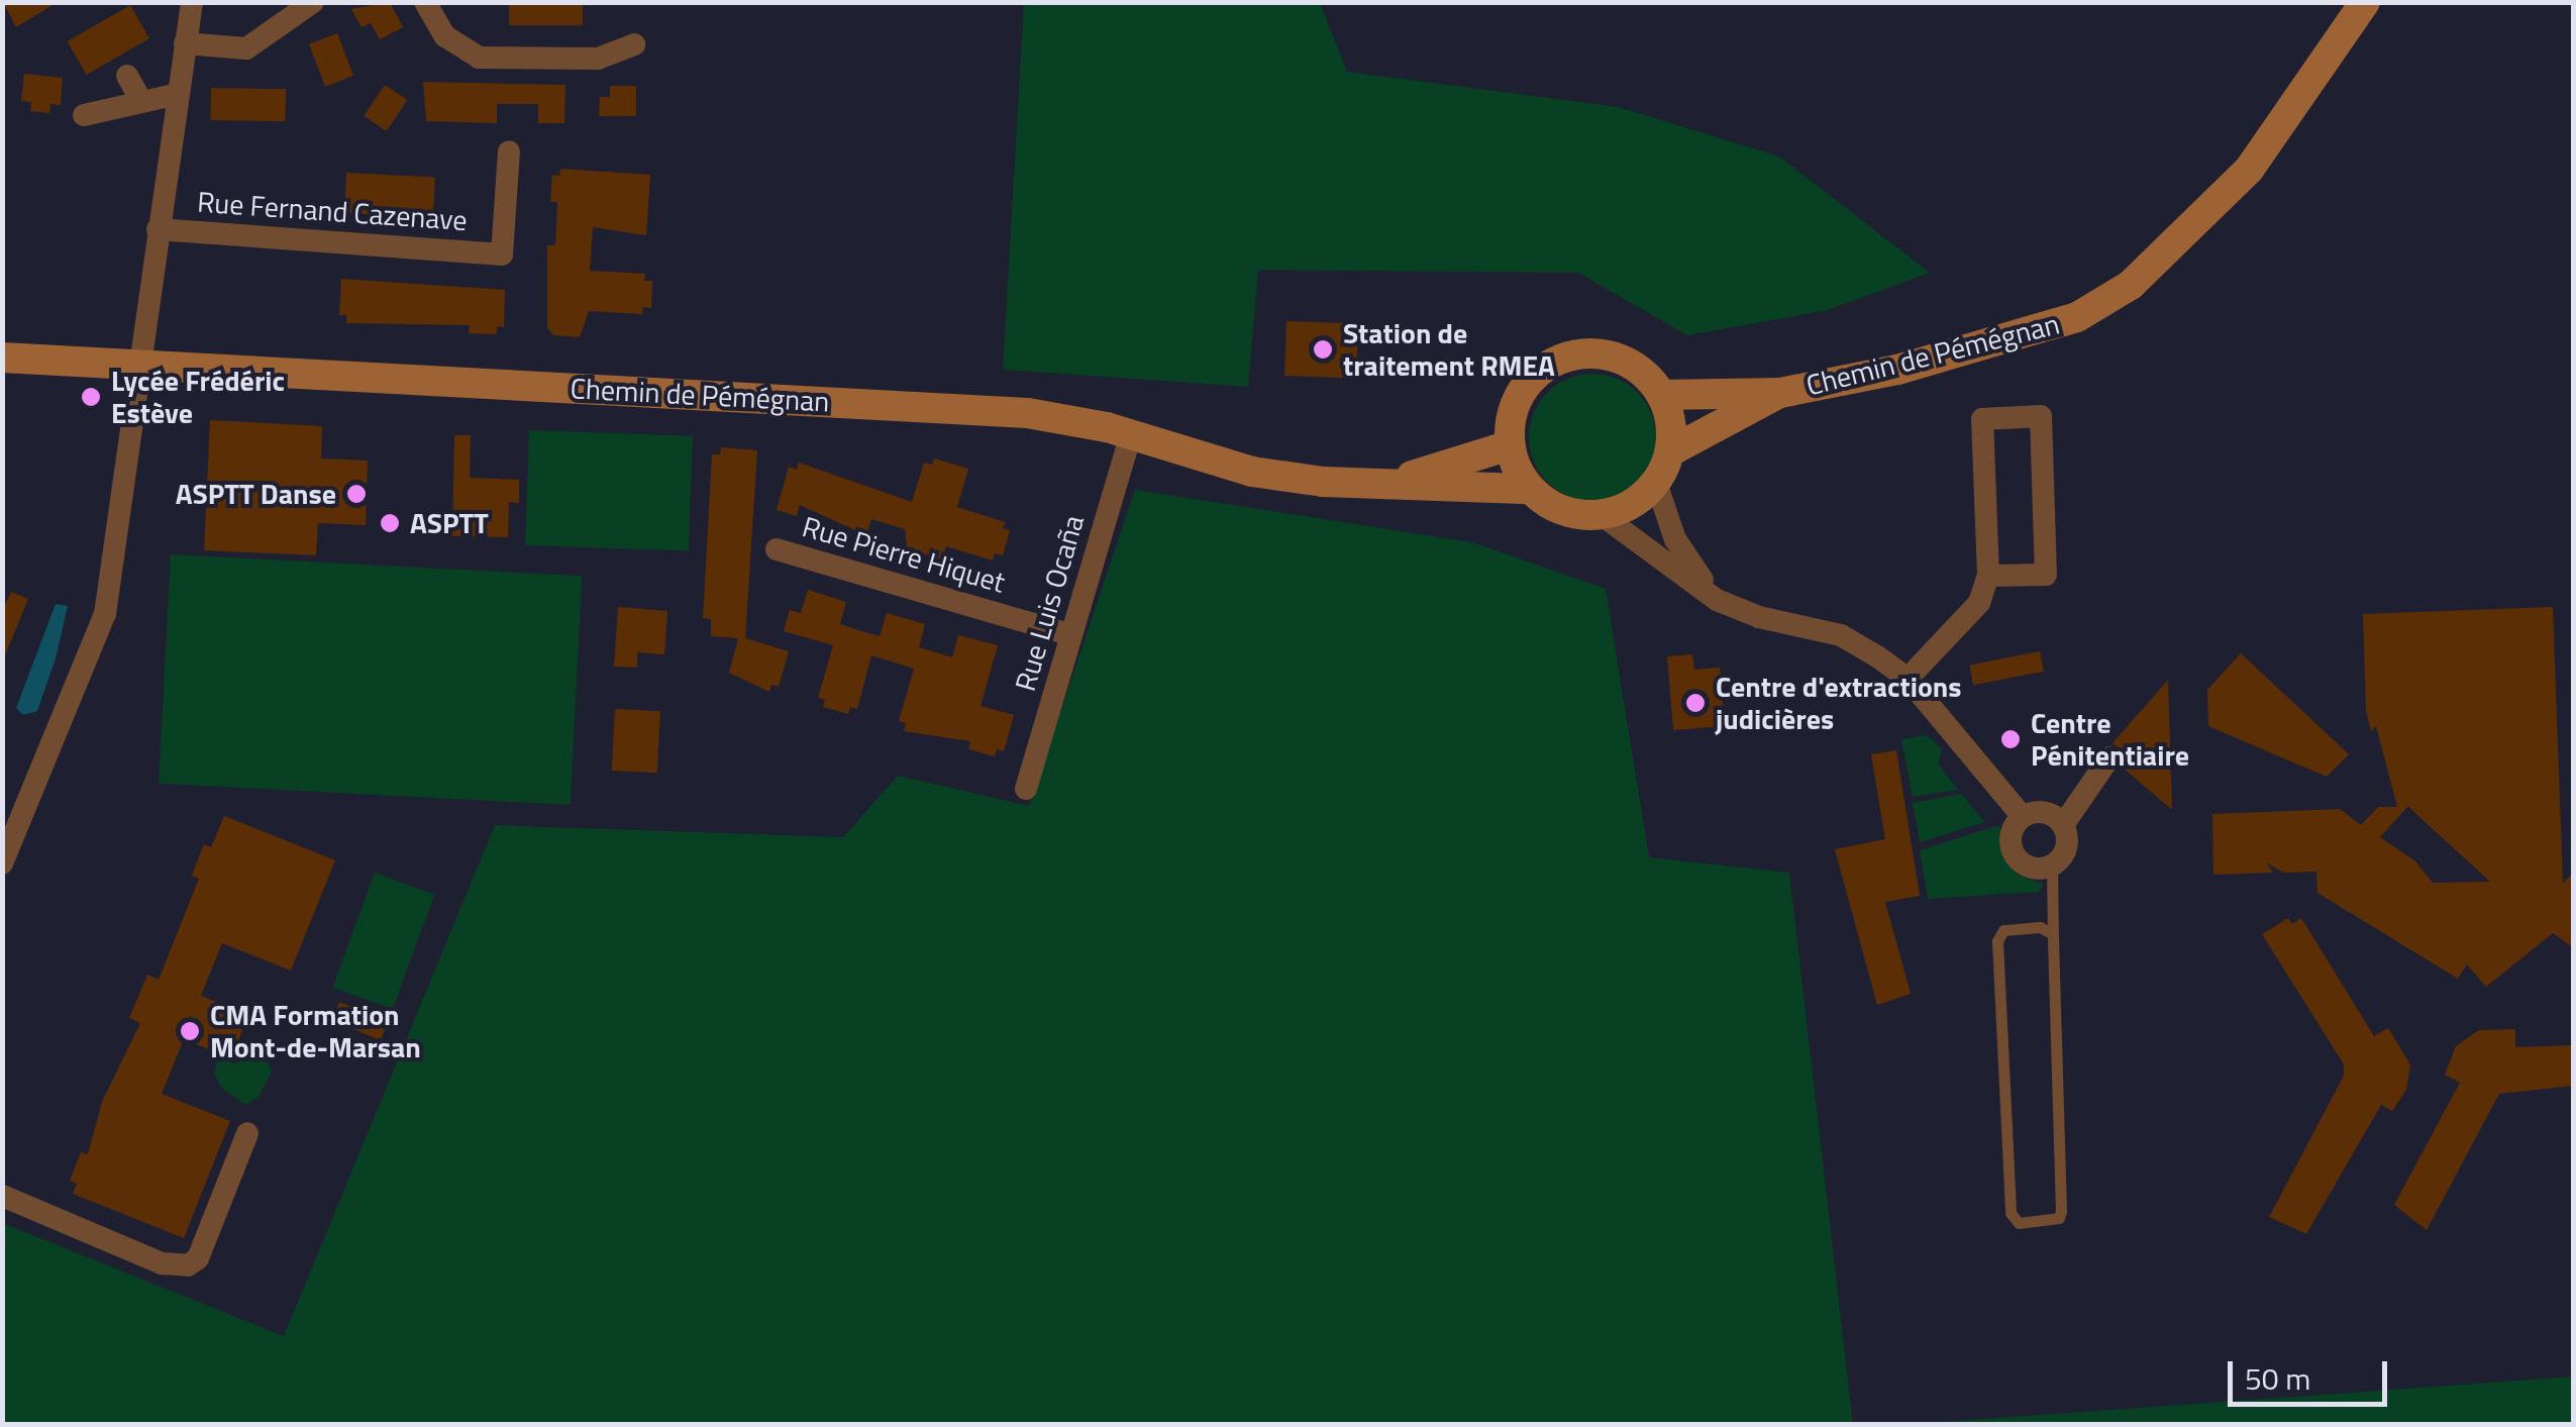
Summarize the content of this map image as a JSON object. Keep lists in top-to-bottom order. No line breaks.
{"streets":{"street":["Rue Fernand Cazenave","Chemin de Pémégnan","Rue Pierre Hiquet","Rue Luis Ocaña"]},"crossings":[["Chemin de Pémégnan","Rue Luis Ocaña"],["Rue Pierre Hiquet","Rue Luis Ocaña"]],"places":["Station de traitement RMEA","Lycée Frédéric Estève","ASPTT Danse","ASPTT","Centre d'extractions judicières","Centre Pénitentiaire","CMA Formation Mont-de-Marsan"],"scale_bar":"50 m"}
